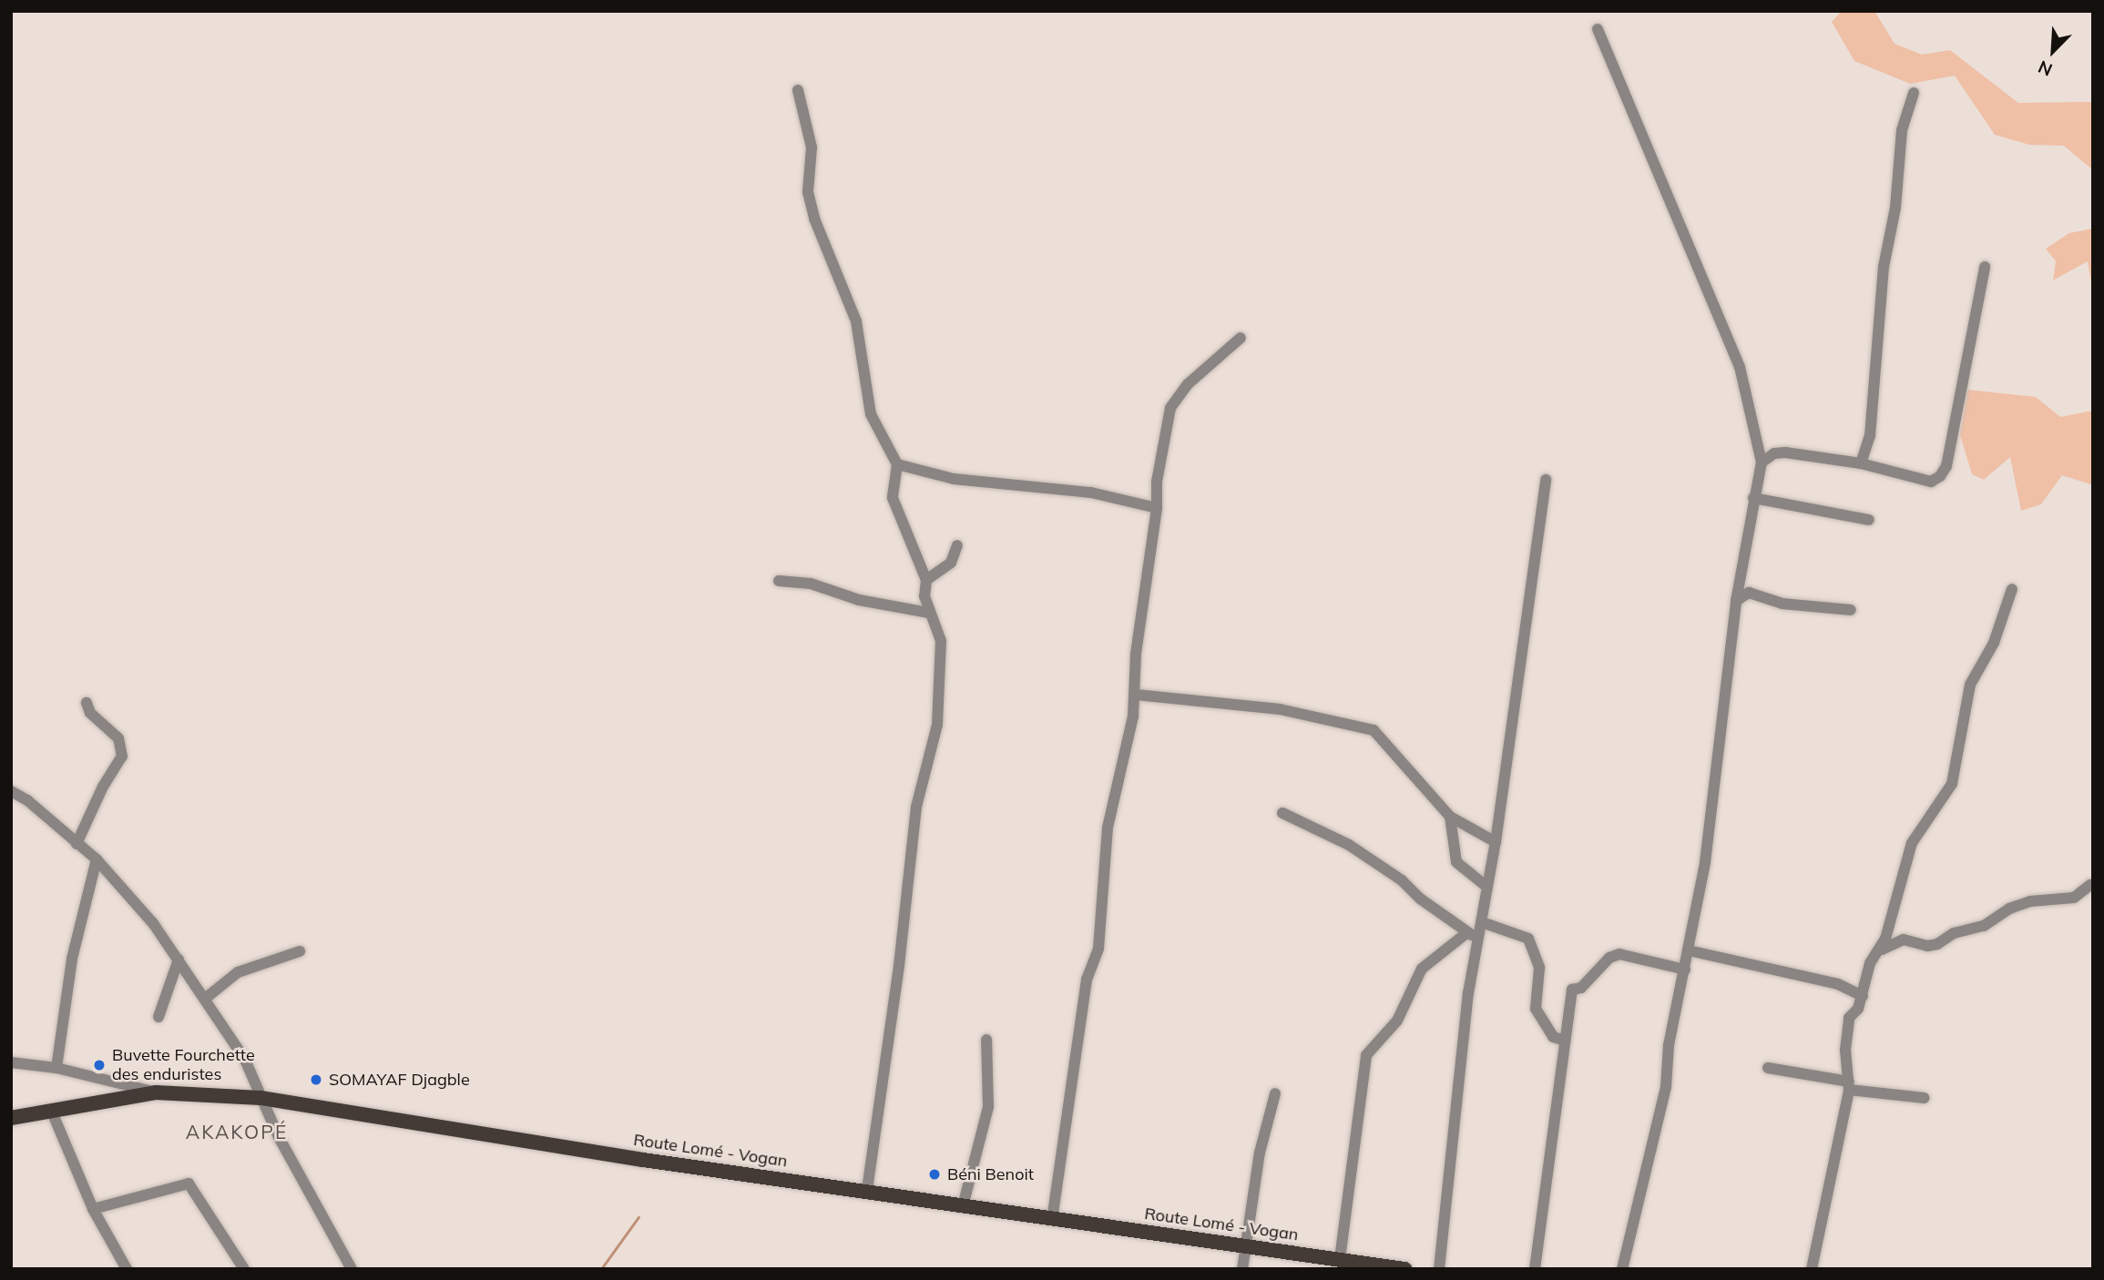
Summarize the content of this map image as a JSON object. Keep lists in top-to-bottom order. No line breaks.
{"streets":{"main road":["Route Lomé - Vogan"]},"districts":["AKAKOPÉ"],"places":["Buvette Fourchette des enduristes","SOMAYAF Djagble","Béni Benoit"],"north":"bottom left"}
